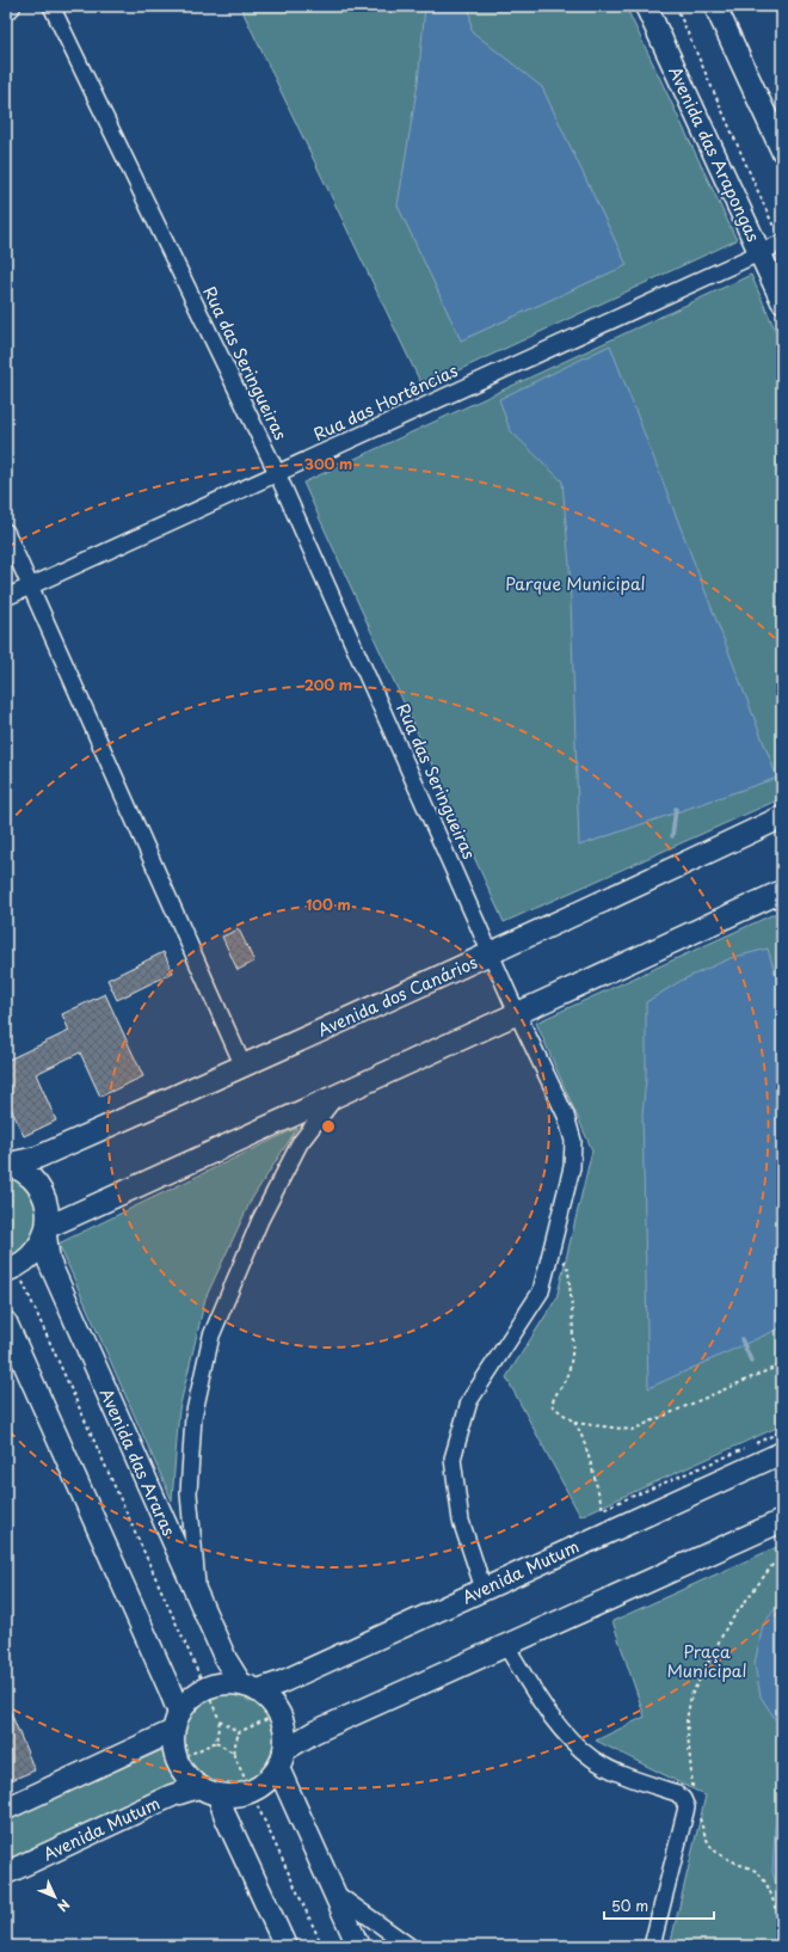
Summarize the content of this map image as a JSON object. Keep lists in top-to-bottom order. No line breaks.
{"streets":{"street":["Avenida das Arapongas","Rua das Seringueiras","Rua das Hortências","Avenida dos Canários","Avenida das Araras","Avenida Mutum"]},"crossings":[["Avenida das Arapongas","Rua das Hortências"],["Rua das Seringueiras","Rua das Hortências"],["Rua das Seringueiras","Avenida dos Canários"],["Rua das Seringueiras","Avenida Mutum"],["Avenida dos Canários","Avenida das Araras"],["Avenida das Araras","Avenida Mutum"]],"parks":["Parque Municipal","Praça Municipal"],"scale_bar":"50 m","north":"bottom right","rings":["300 m","200 m","100 m"]}
